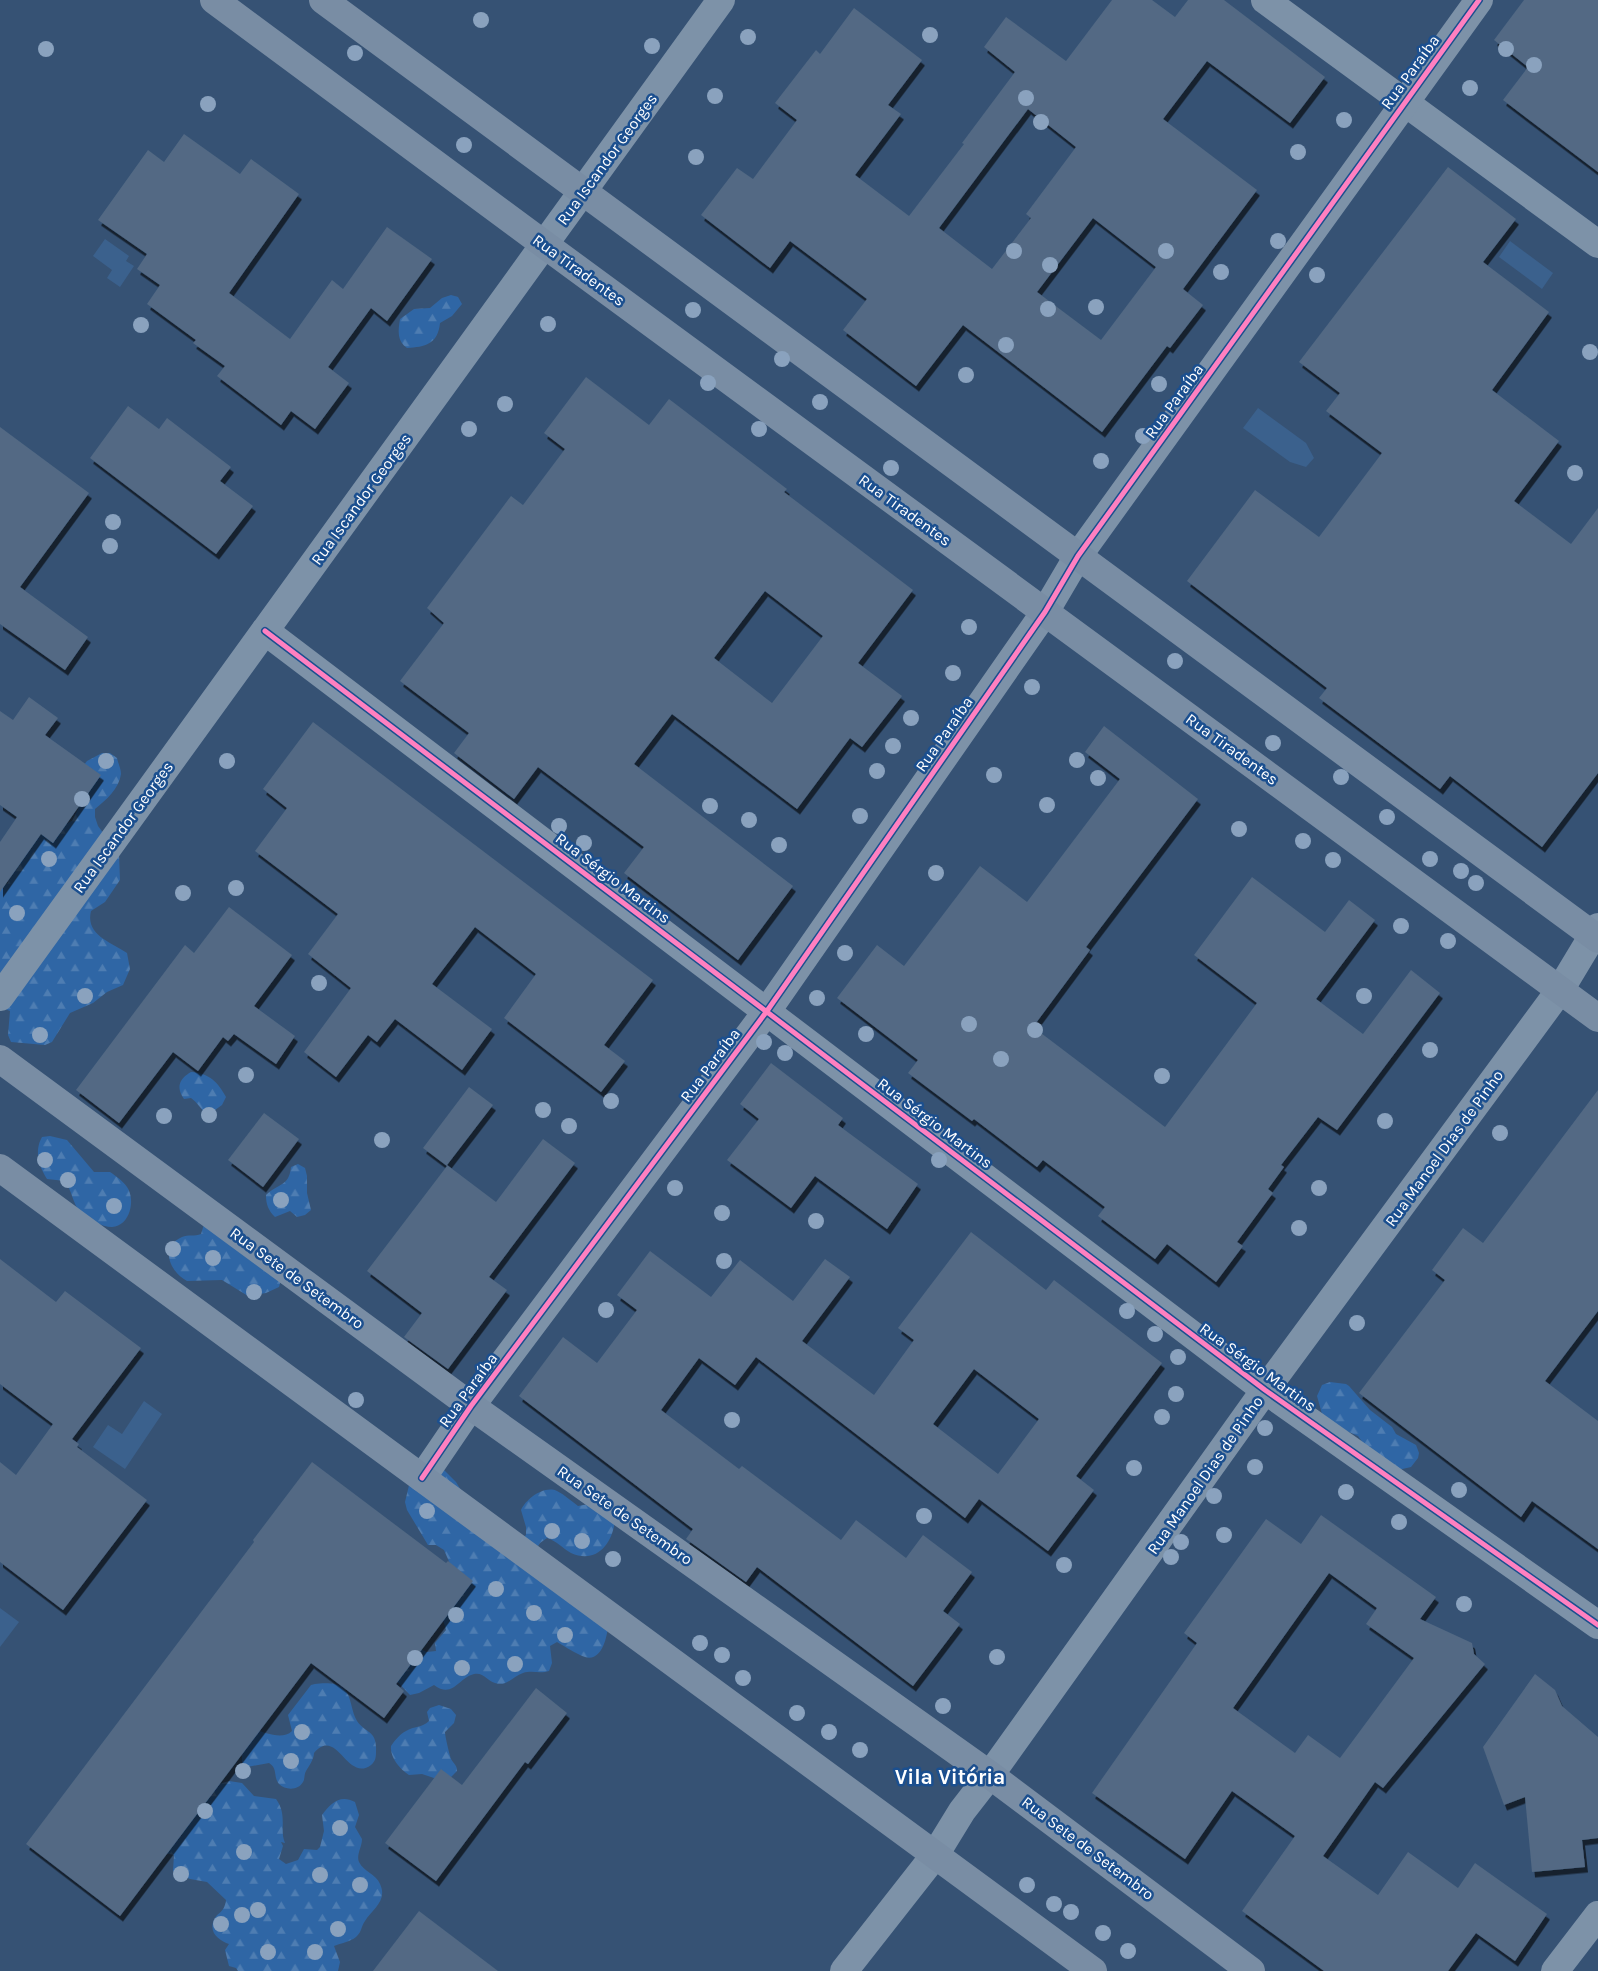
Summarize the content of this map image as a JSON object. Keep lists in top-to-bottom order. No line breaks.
{"streets":{"main road":["Rua Tiradentes","Rua Sete de Setembro"],"street":["Rua Paraíba","Rua Iscandor Georges","Rua Sérgio Martins","Rua Manoel Dias de Pinho"]},"crossings":[["Rua Paraíba","Rua Tiradentes"],["Rua Paraíba","Rua Sérgio Martins"],["Rua Paraíba","Rua Sete de Setembro"],["Rua Iscandor Georges","Rua Tiradentes"],["Rua Iscandor Georges","Rua Sérgio Martins"],["Rua Tiradentes","Rua Manoel Dias de Pinho"],["Rua Sérgio Martins","Rua Manoel Dias de Pinho"],["Rua Manoel Dias de Pinho","Rua Sete de Setembro"]],"districts":["Vila Vitória"]}
